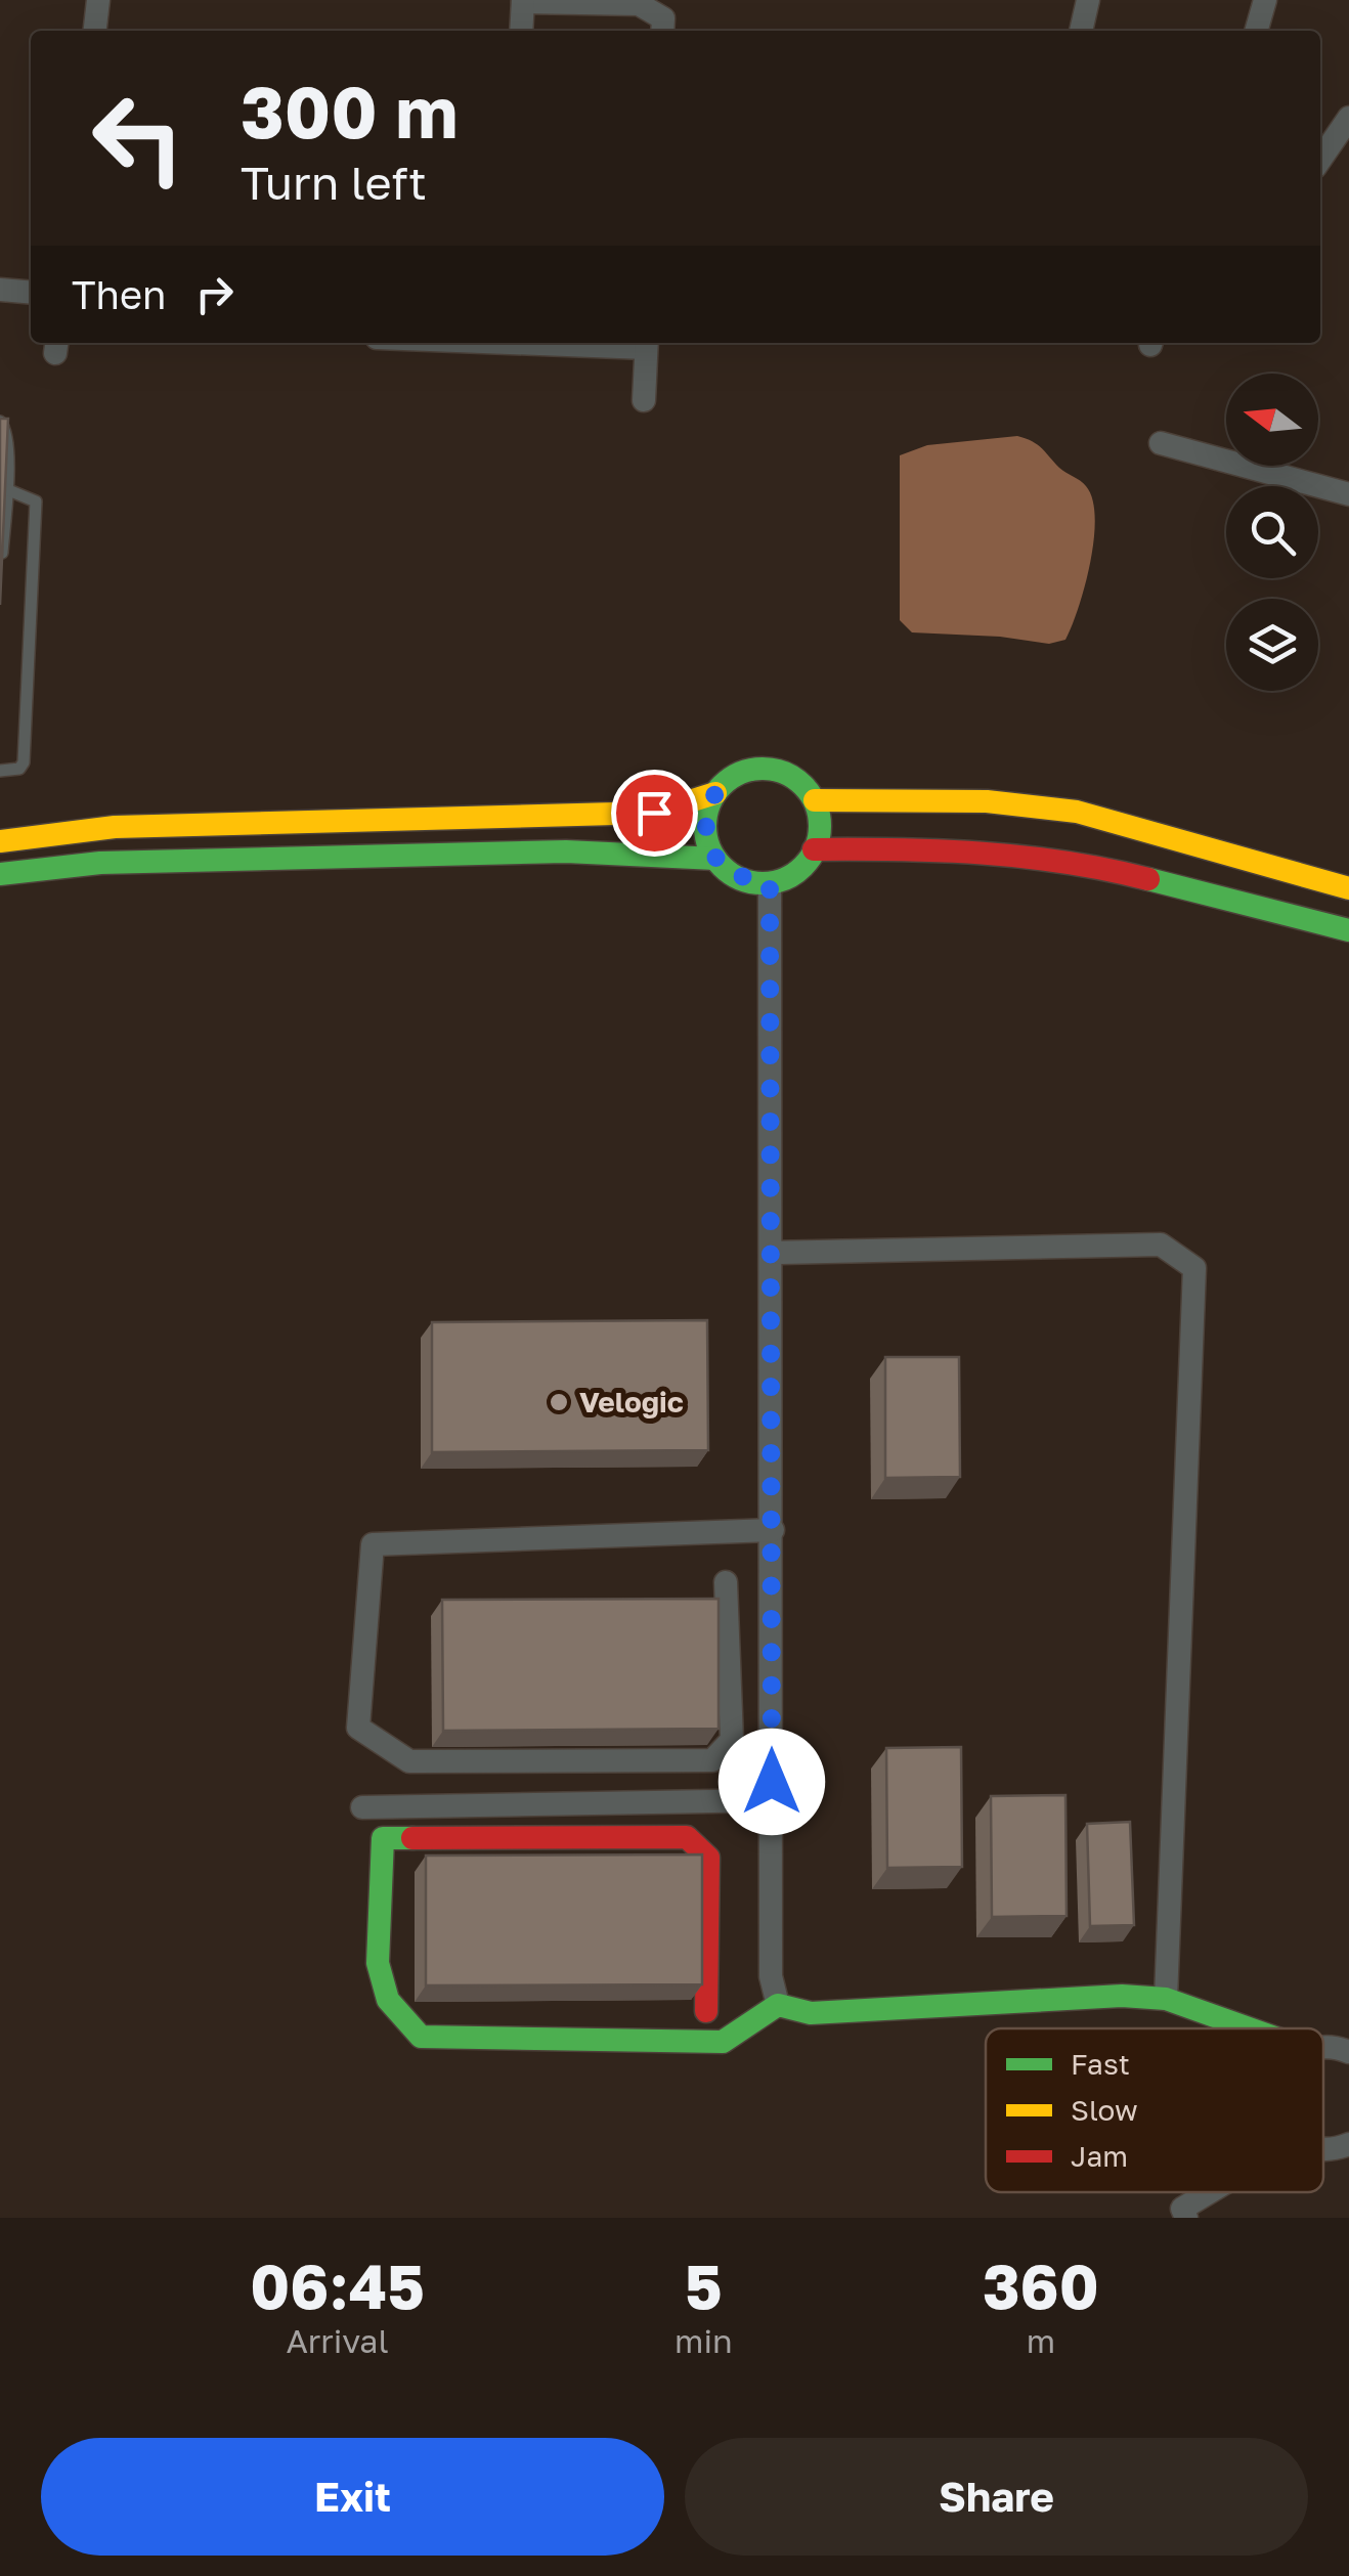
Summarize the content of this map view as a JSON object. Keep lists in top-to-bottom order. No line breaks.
{"places":["Velogic"],"legend":["Fast","Slow","Jam"],"north":"left","page":{"turn":["300 m","Turn left"],"then":"Then","eta":["06:45","Arrival","5","min","360","m"],"buttons":["Exit","Share"]}}
